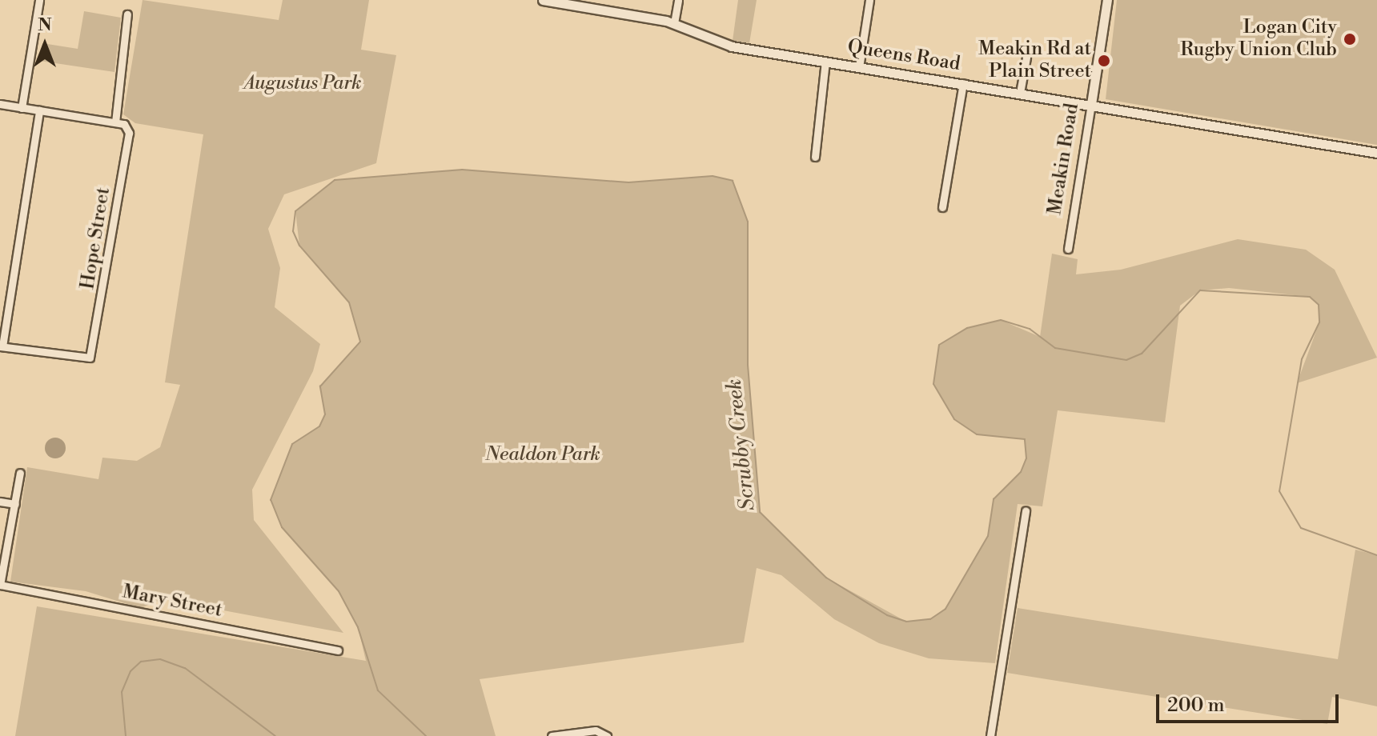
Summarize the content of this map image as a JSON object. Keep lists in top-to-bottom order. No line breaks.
{"streets":{"street":["Queens Road","Meakin Road","Hope Street","Mary Street"]},"crossings":[["Queens Road","Meakin Road"]],"water":["Scrubby Creek"],"parks":["Augustus Park","Nealdon Park"],"places":["Logan City Rugby Union Club","Meakin Rd at Plain Street"],"scale_bar":"200 m","north":"top"}
